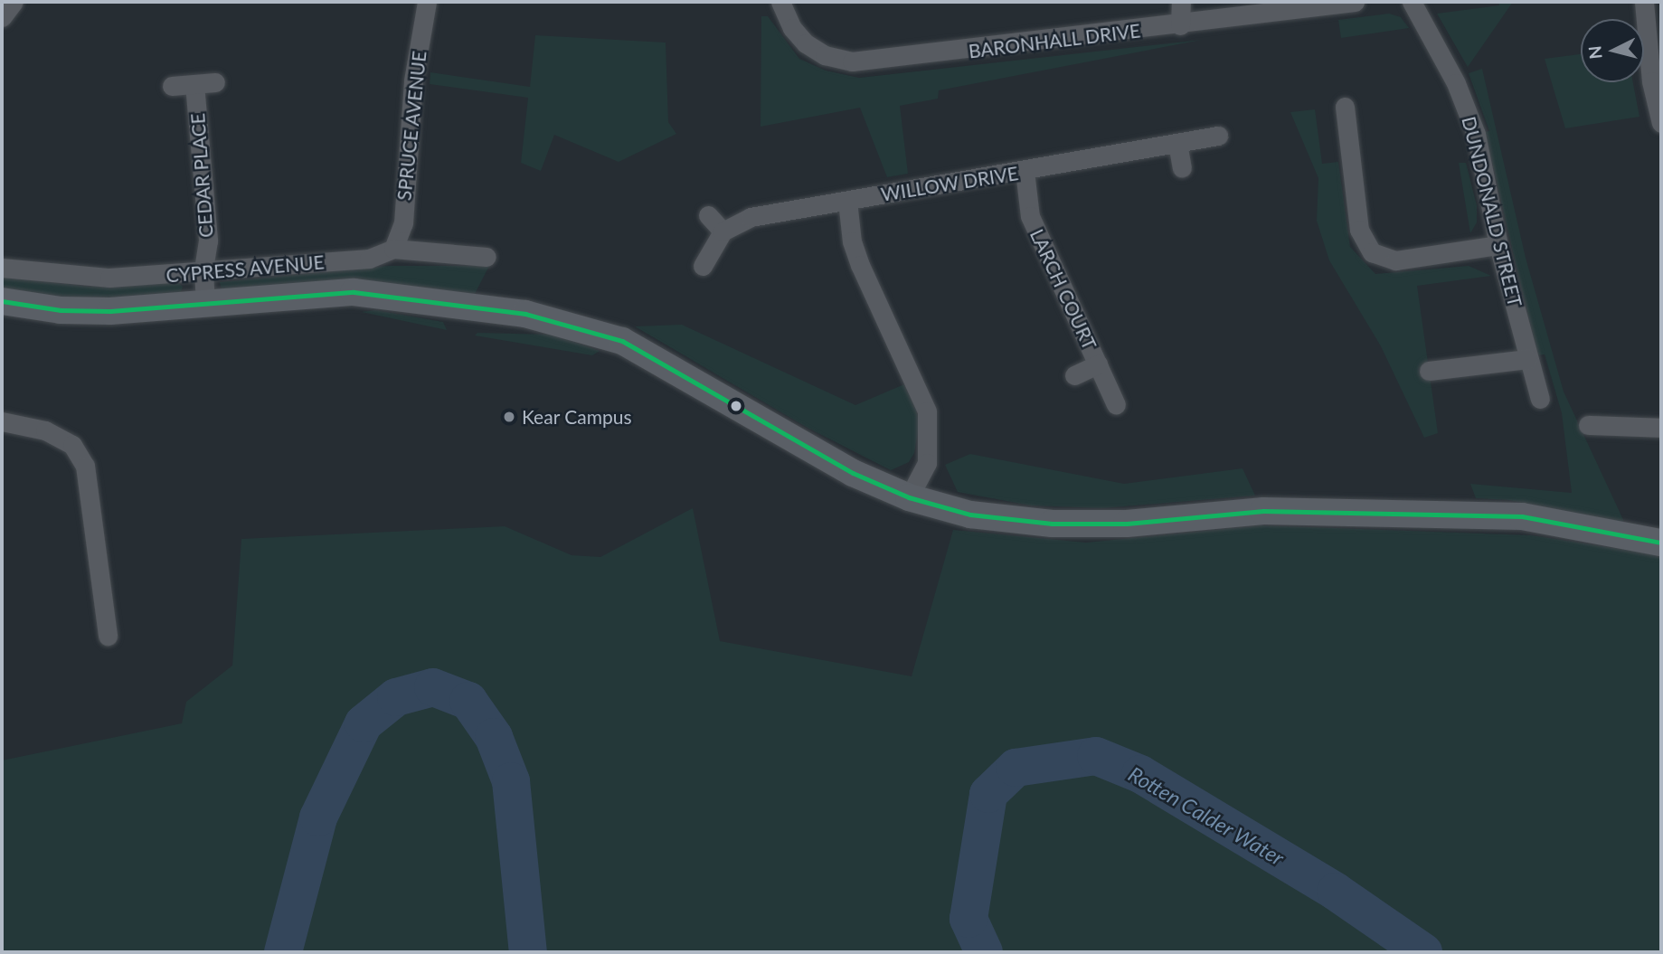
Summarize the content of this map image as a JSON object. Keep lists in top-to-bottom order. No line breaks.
{"streets":{"street":["BARONHALL DRIVE","SPRUCE AVENUE","CEDAR PLACE","WILLOW DRIVE","DUNDONALD STREET","CYPRESS AVENUE","LARCH COURT"]},"crossings":[["SPRUCE AVENUE","CYPRESS AVENUE"],["CEDAR PLACE","CYPRESS AVENUE"],["WILLOW DRIVE","LARCH COURT"]],"water":["Rotten Calder Water"],"places":["Kear Campus"],"north":"left"}
